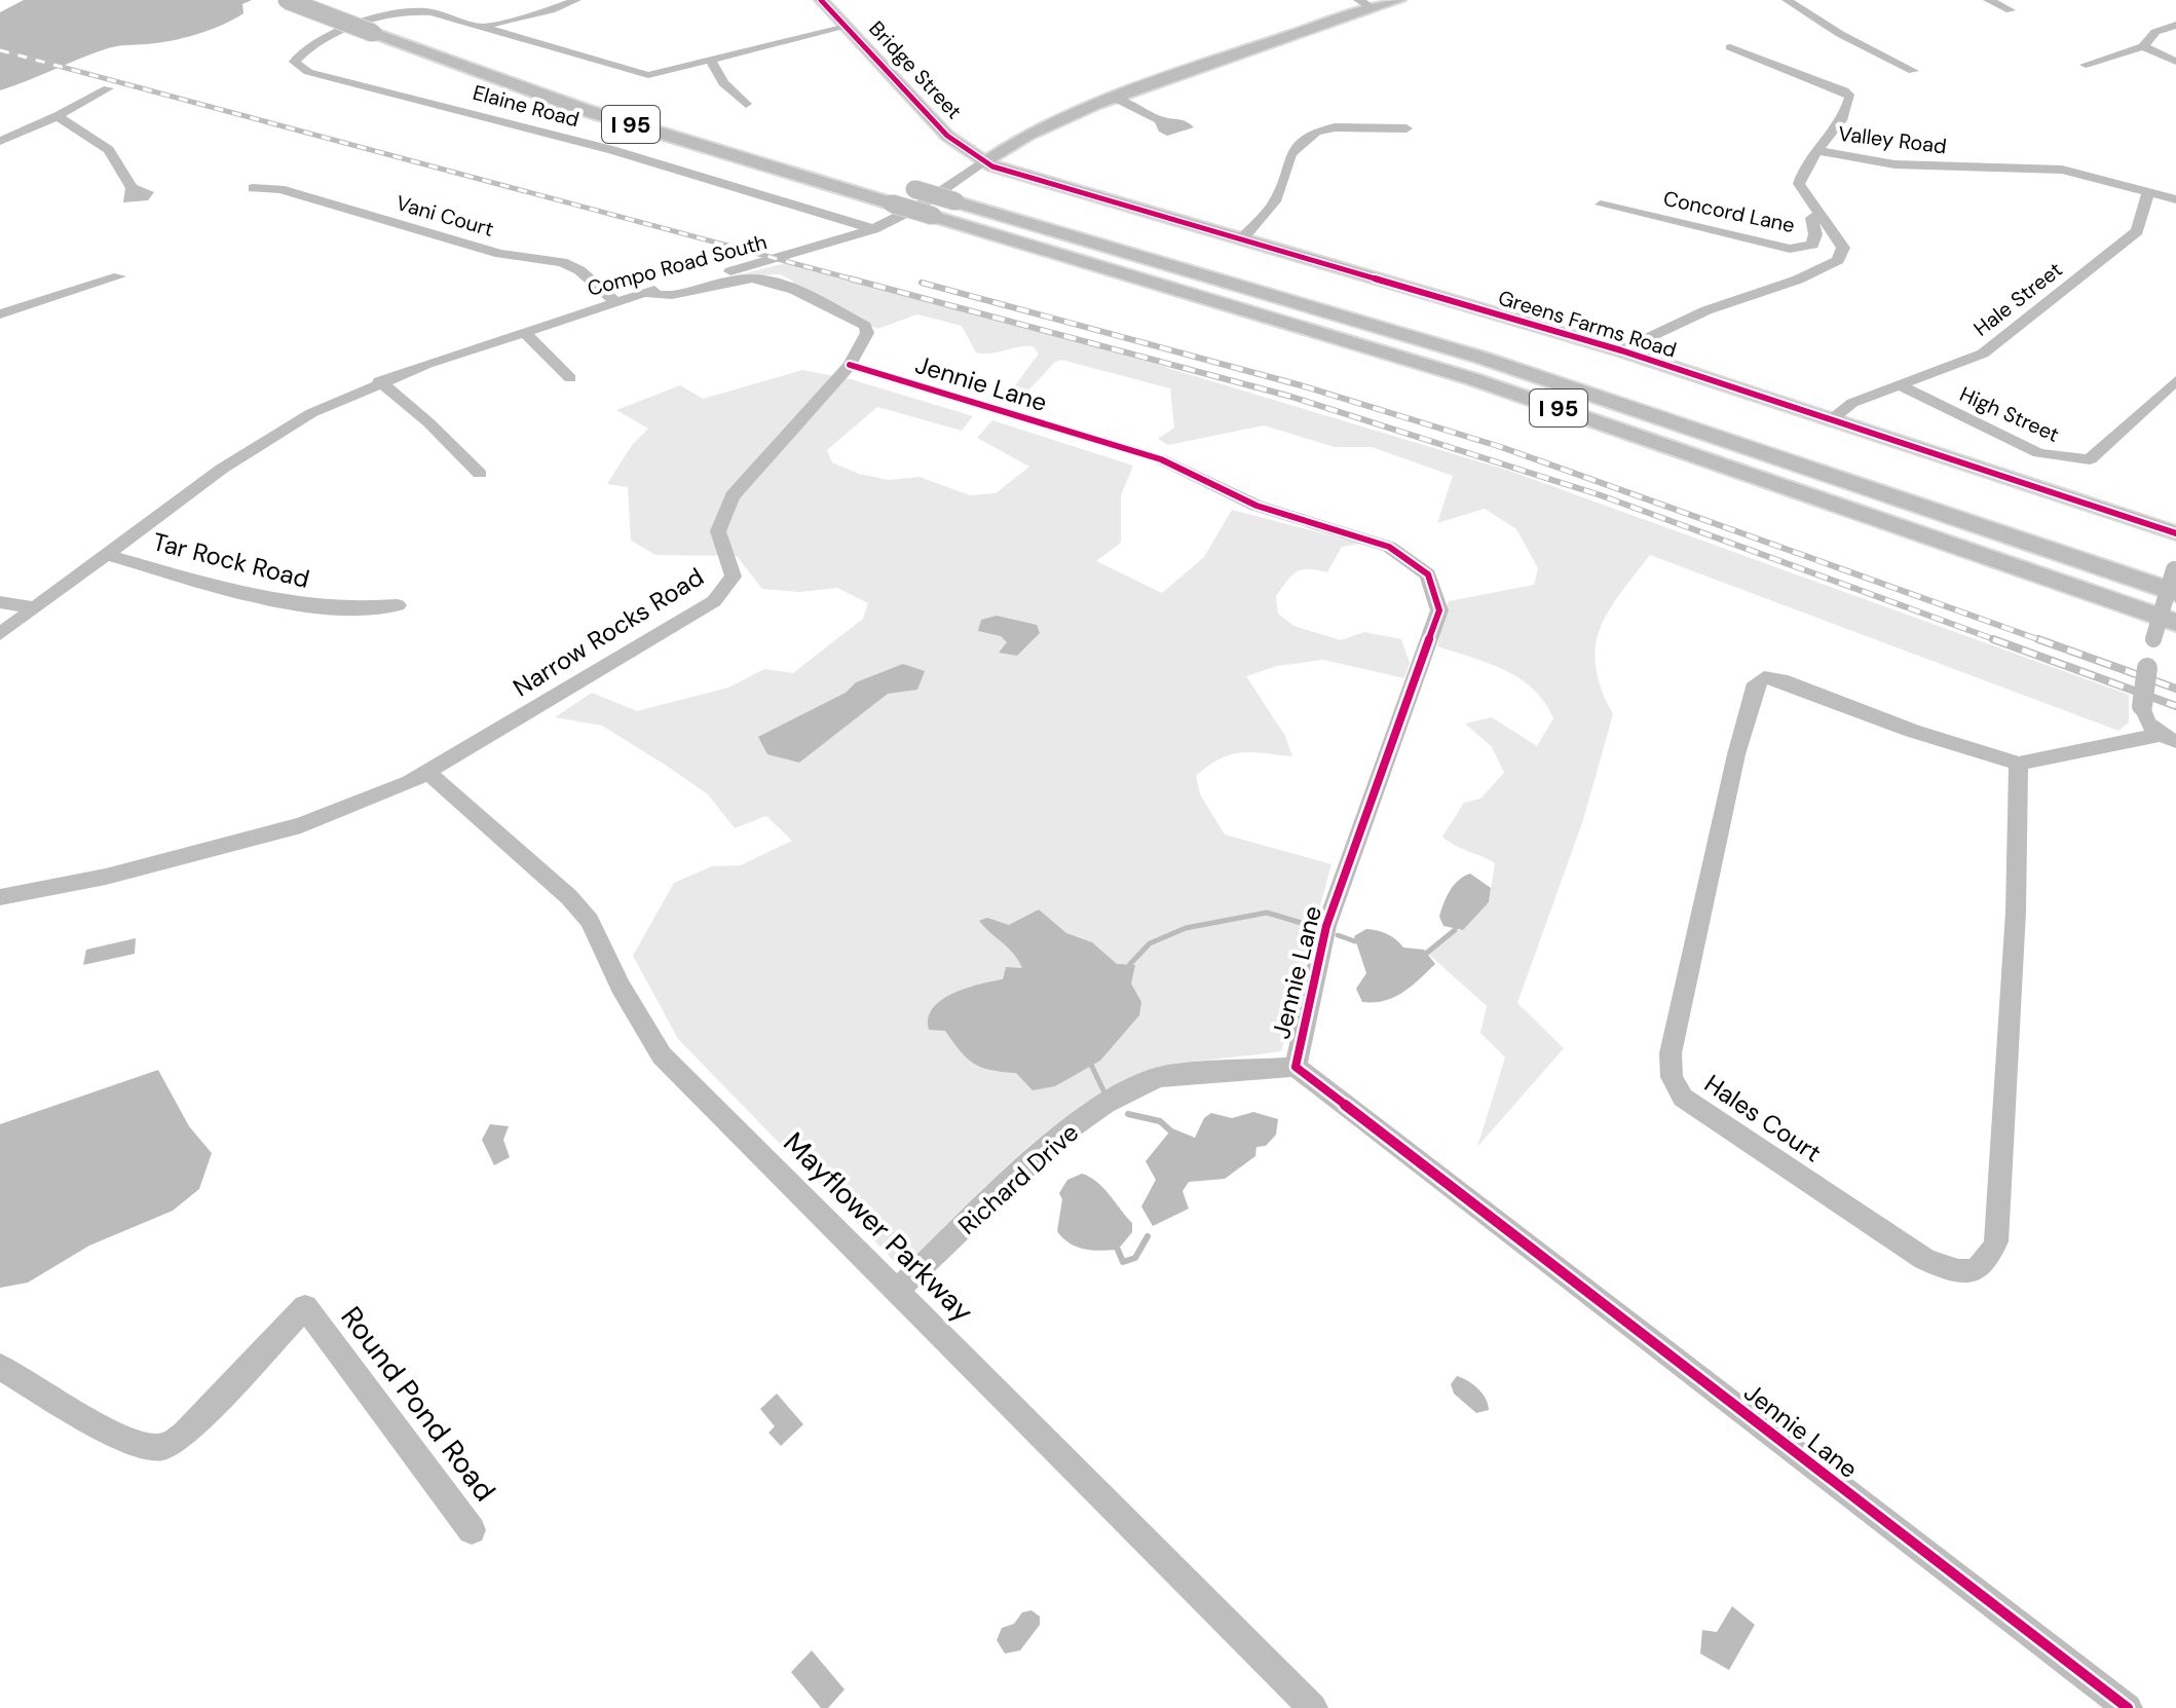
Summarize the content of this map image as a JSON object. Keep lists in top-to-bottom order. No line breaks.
{"streets":{"highway":["I 95"],"main road":["Bridge Street","Compo Road South","Greens Farms Road"],"street":["Elaine Road","Valley Road","Concord Lane","Vani Court","Hale Street","Jennie Lane","High Street","Tar Rock Road","Narrow Rocks Road","Hales Court","Richard Drive","Mayflower Parkway","Round Pond Road"]},"crossings":[["Bridge Street","Compo Road South"],["Bridge Street","Greens Farms Road"],["Elaine Road","Compo Road South"],["Valley Road","Concord Lane"],["Valley Road","Hale Street"],["Valley Road","Greens Farms Road"],["Vani Court","Compo Road South"],["Compo Road South","Greens Farms Road"],["Compo Road South","Tar Rock Road"],["Compo Road South","Narrow Rocks Road"],["Hale Street","Greens Farms Road"],["Hale Street","High Street"],["Jennie Lane","Narrow Rocks Road"],["Jennie Lane","Richard Drive"],["Narrow Rocks Road","Mayflower Parkway"],["Richard Drive","Mayflower Parkway"]]}
